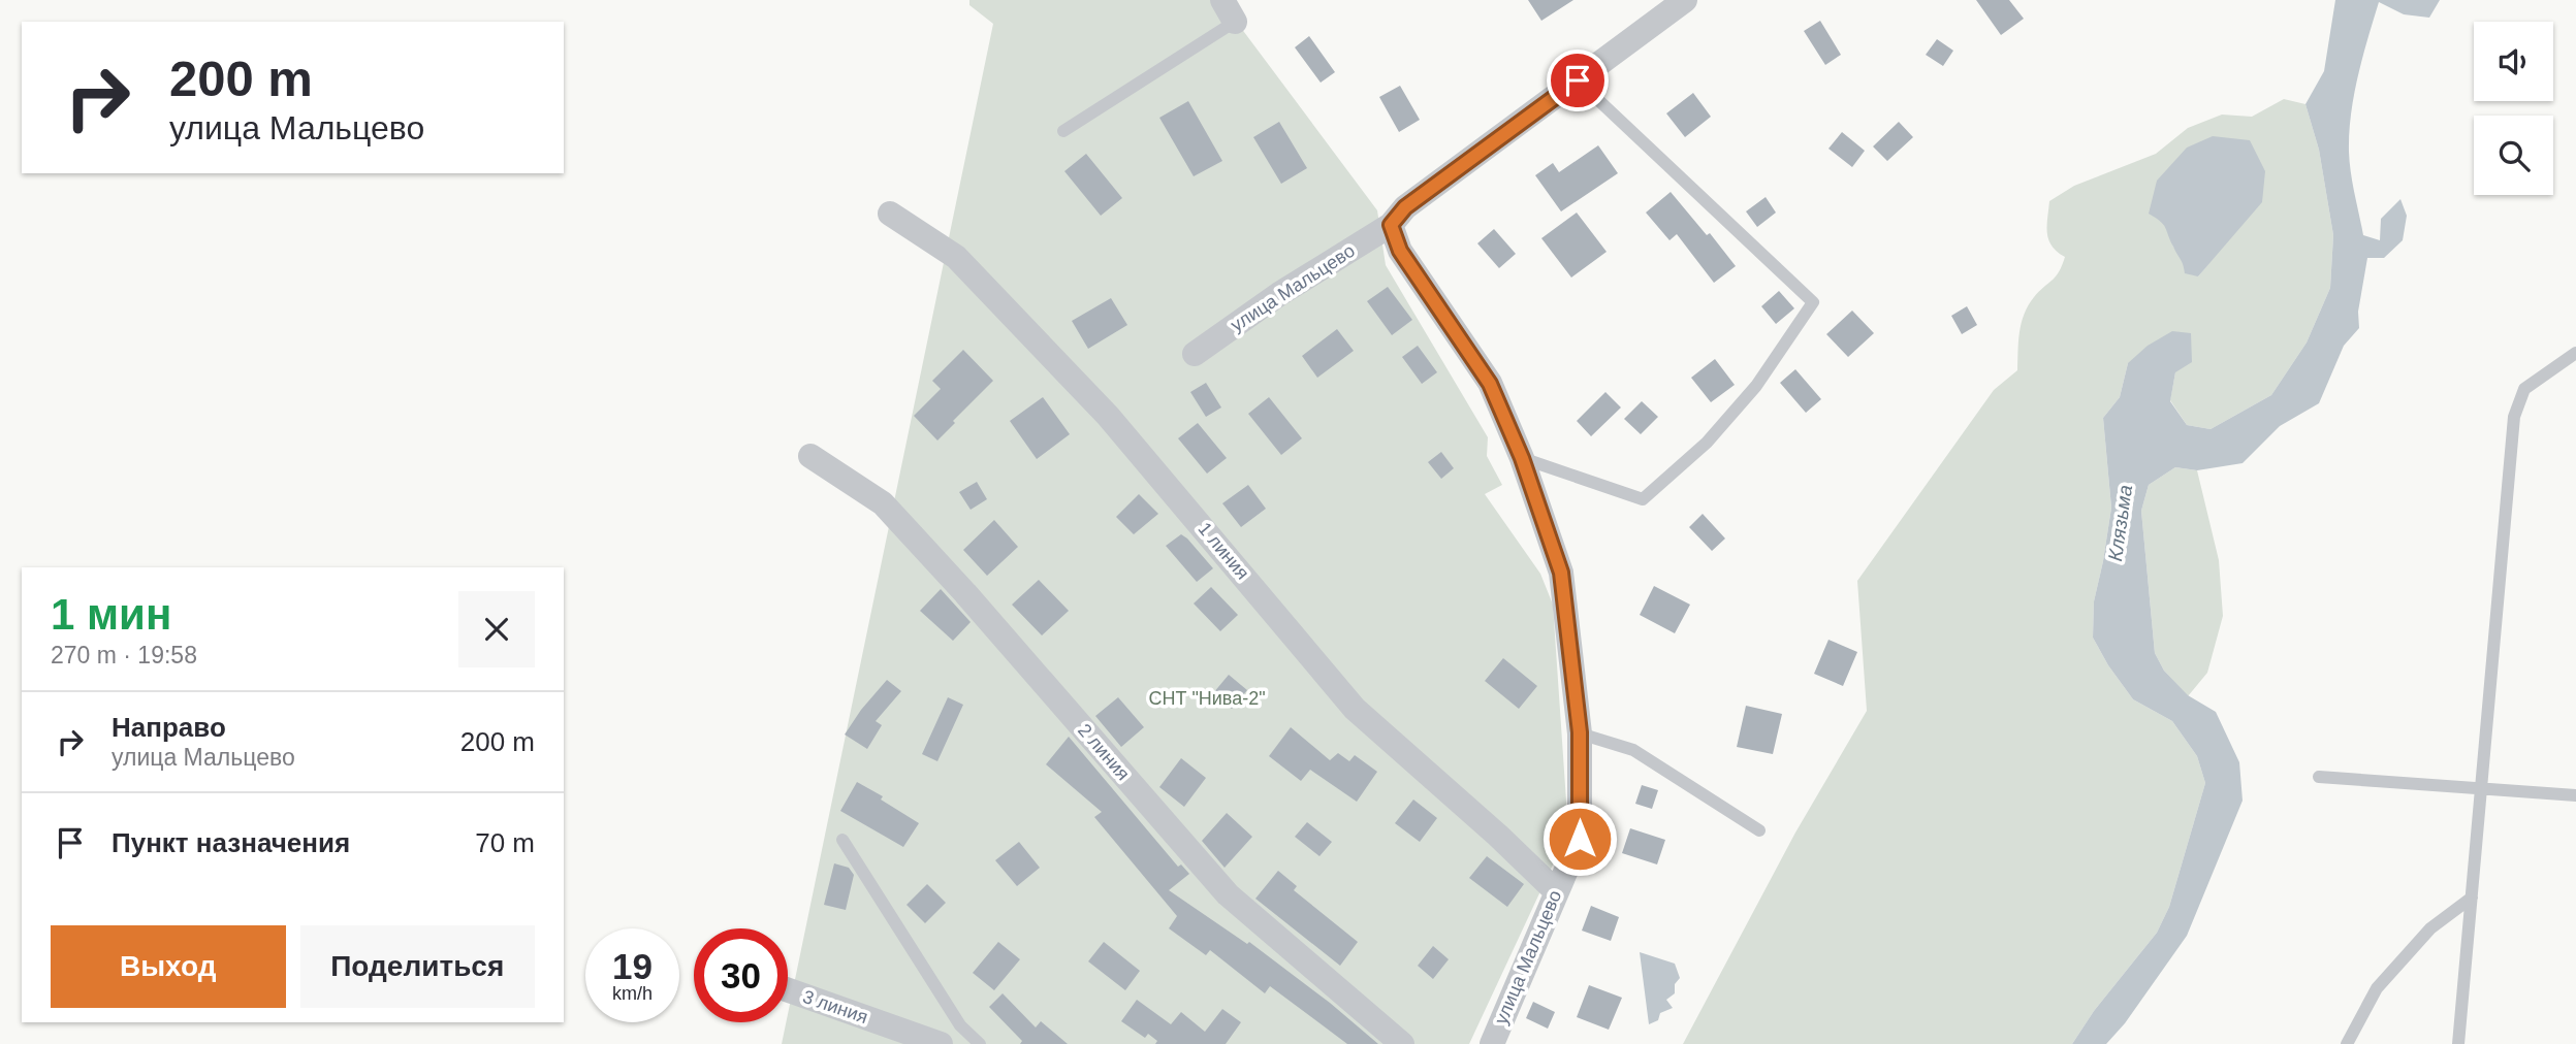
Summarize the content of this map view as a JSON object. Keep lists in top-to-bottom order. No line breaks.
{"streets":{"street":["улица Мальцево","1 линия","2 линия","3 линия"]},"crossings":[["улица Мальцево","1 линия"]],"water":["Клязьма"],"parks":["СНТ \"Нива-2\""],"page":{"turn":["200 m","улица Мальцево"],"heading":["1 мин","270 m · 19:58"],"list":[{"name":"Направо","note":"улица Мальцево","value":"200 m"},{"name":"Пункт назначения","value":"70 m"}],"buttons":["Выход","Поделиться"],"speed":"19 km/h","limit":"30"}}
